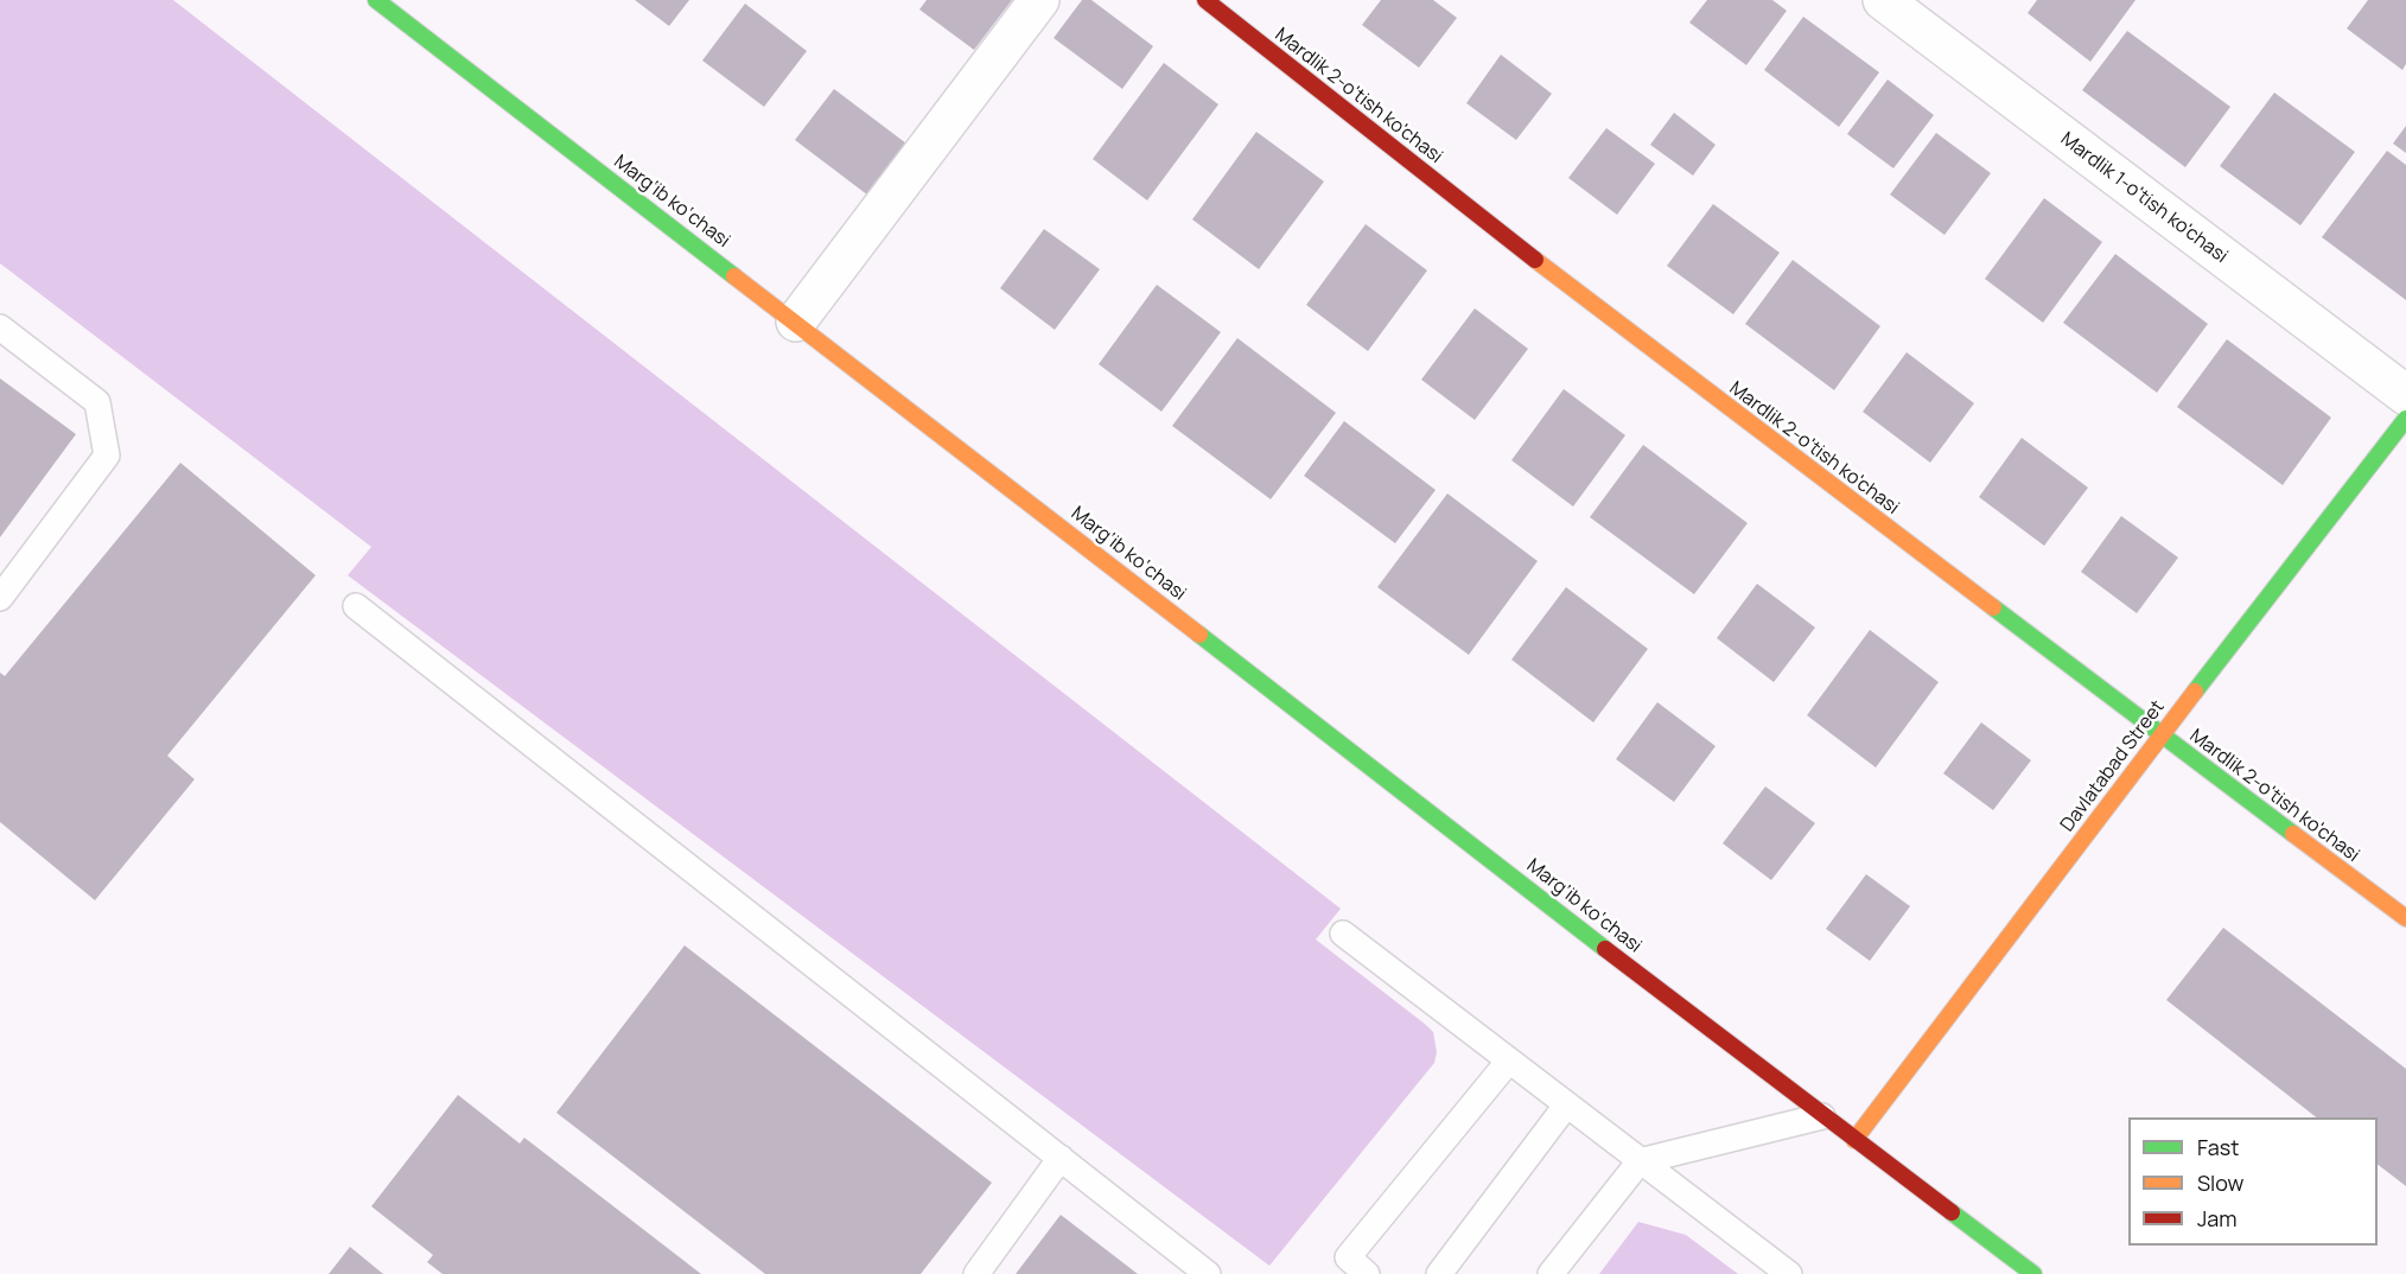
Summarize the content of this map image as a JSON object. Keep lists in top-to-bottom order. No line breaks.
{"streets":{"street":["Mardlik 2-o'tish ko'chasi","Mardlik 1-o'tish ko'chasi","Marg‘ib ko‘chasi","Davlatabad Street"]},"crossings":[["Mardlik 2-o'tish ko'chasi","Davlatabad Street"],["Marg‘ib ko‘chasi","Davlatabad Street"]],"legend":["Fast","Slow","Jam"]}
